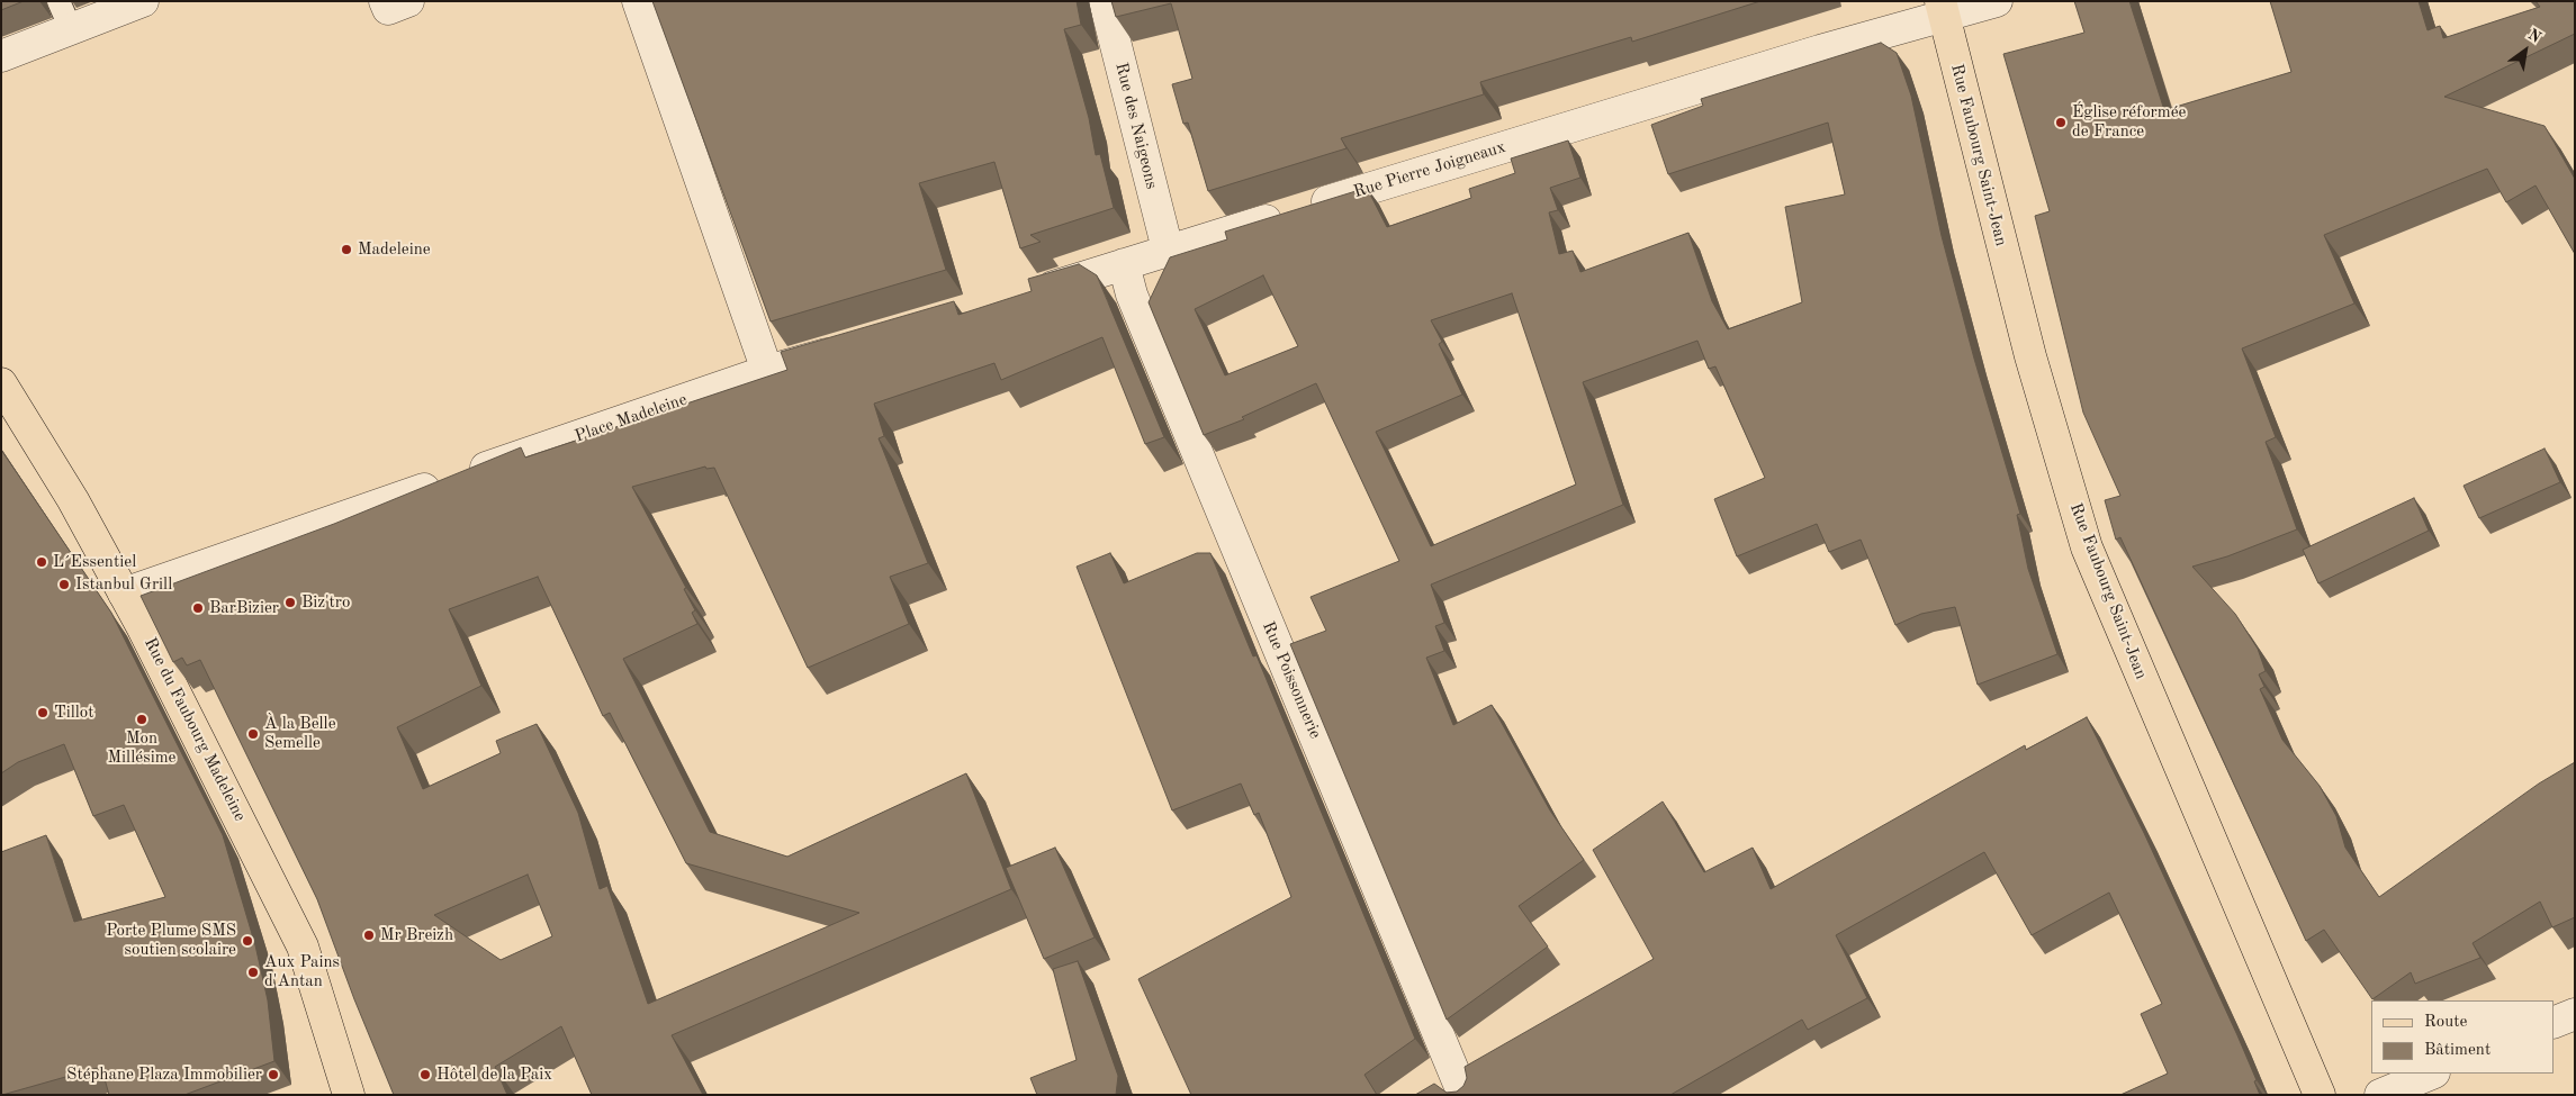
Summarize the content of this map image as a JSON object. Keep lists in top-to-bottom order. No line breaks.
{"streets":{"main road":["Rue Faubourg Saint-Jean","Rue du Faubourg Madeleine"],"street":["Rue des Naigeons","Rue Pierre Joigneaux","Place Madeleine","Rue Poissonnerie"]},"crossings":[["Rue des Naigeons","Rue Pierre Joigneaux"],["Rue Faubourg Saint-Jean","Rue Pierre Joigneaux"],["Rue Pierre Joigneaux","Rue Poissonnerie"],["Place Madeleine","Rue du Faubourg Madeleine"]],"places":["Église réformée de France","Madeleine","L´Essentiel","Istanbul Grill","Biz'tro","BarBizier","Tillot","Mon Millésime","À la Belle Semelle","Mr Breizh","Porte Plume SMS soutien scolaire","Aux Pains d'Antan","Stéphane Plaza Immobilier","Hôtel de la Paix"],"legend":["Route","Bâtiment"],"north":"top right"}
